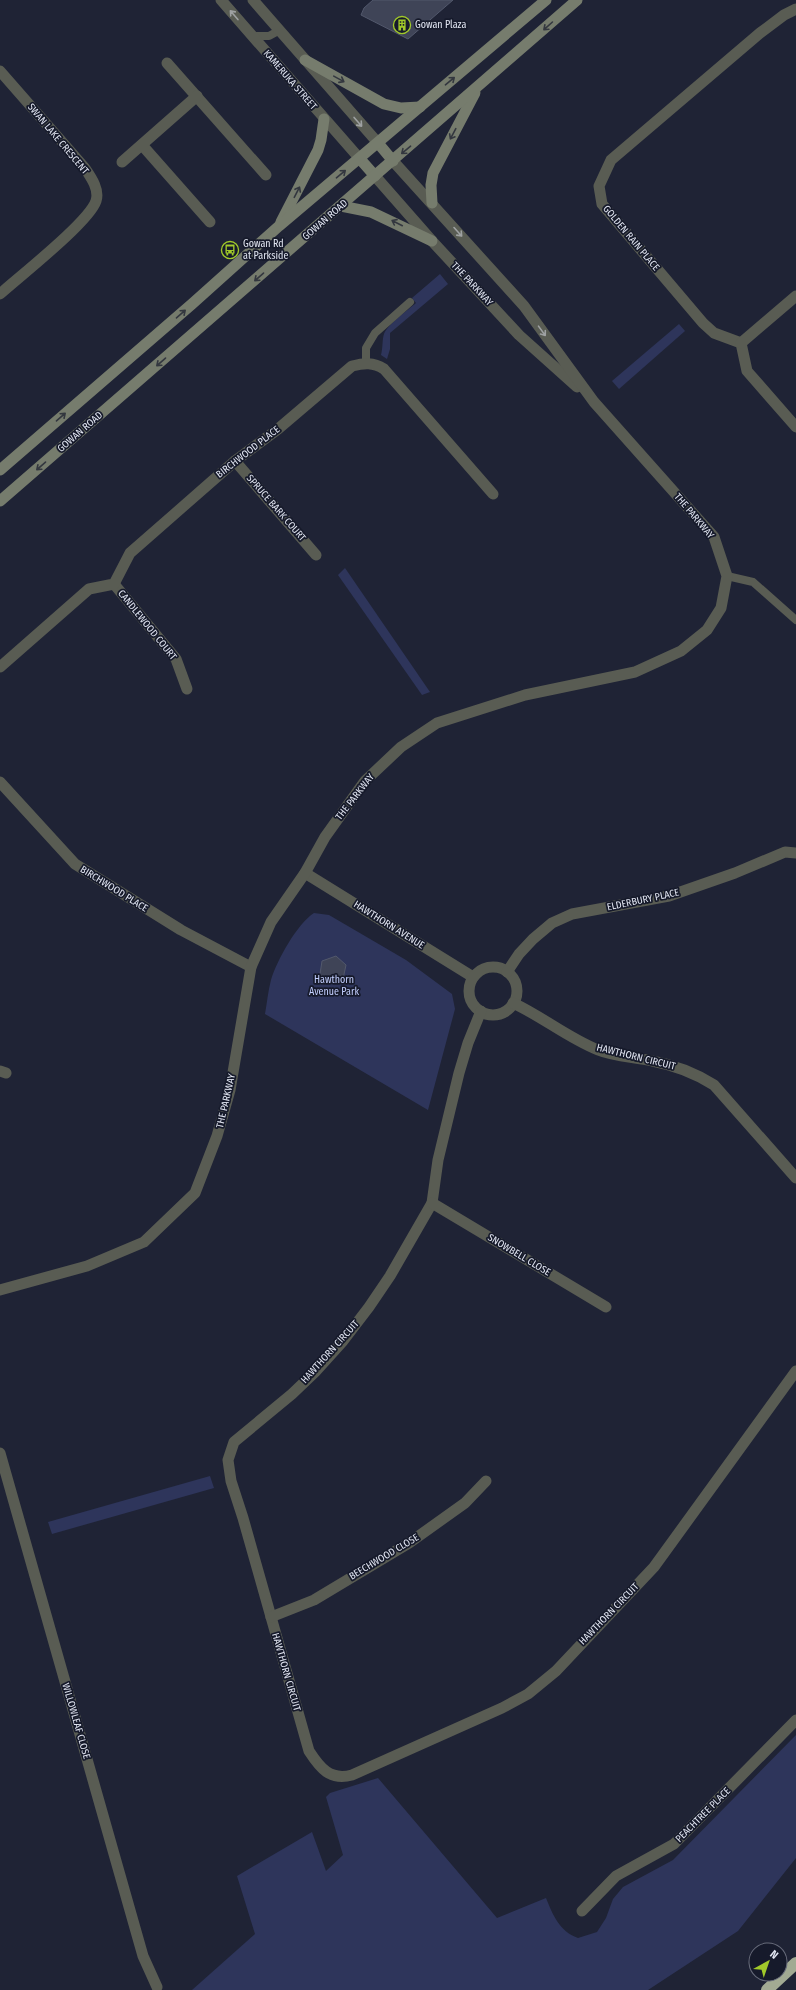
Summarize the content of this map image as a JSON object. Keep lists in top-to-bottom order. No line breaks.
{"streets":{"main road":["GOWAN ROAD"],"street":["KAMERUKA STREET","SWAN LAKE CRESCENT","GOLDEN RAIN PLACE","THE PARKWAY","BIRCHWOOD PLACE","SPRUCE BARK COURT","CANDLEWOOD COURT","ELDERBURY PLACE","HAWTHORN AVENUE","HAWTHORN CIRCUIT","SNOWBELL CLOSE","BEECHWOOD CLOSE","WILLOWLEAF CLOSE","PEACHTREE PLACE"]},"crossings":[["GOWAN ROAD","THE PARKWAY"],["THE PARKWAY","BIRCHWOOD PLACE"],["THE PARKWAY","HAWTHORN AVENUE"],["BIRCHWOOD PLACE","SPRUCE BARK COURT"],["BIRCHWOOD PLACE","CANDLEWOOD COURT"],["ELDERBURY PLACE","HAWTHORN AVENUE"],["ELDERBURY PLACE","HAWTHORN CIRCUIT"],["HAWTHORN AVENUE","HAWTHORN CIRCUIT"],["HAWTHORN CIRCUIT","SNOWBELL CLOSE"],["HAWTHORN CIRCUIT","BEECHWOOD CLOSE"]],"parks":["Hawthorn Avenue Park"],"places":{"building":["Gowan Plaza"],"bus stop":["Gowan Rd at Parkside"]},"north":"top right"}
